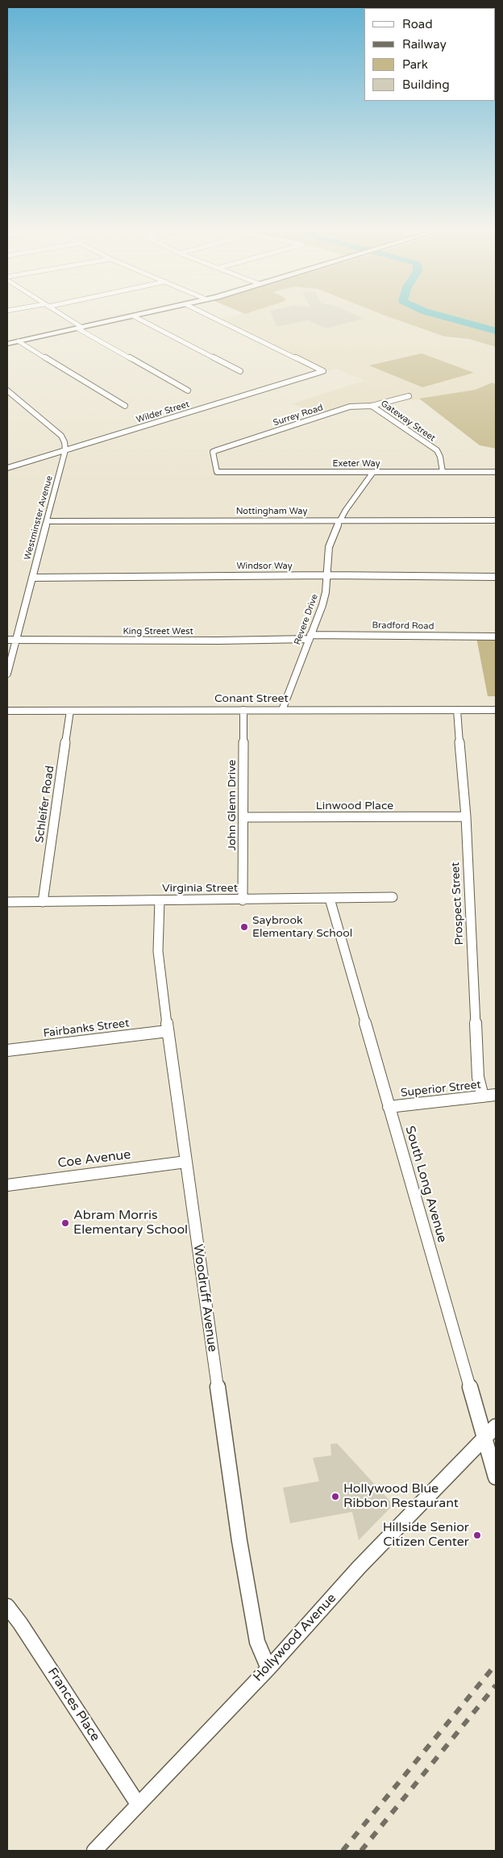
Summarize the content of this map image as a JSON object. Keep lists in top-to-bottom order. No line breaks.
{"streets":{"street":["Wilder Street","Surrey Road","Gateway Street","Exeter Way","Nottingham Way","Westminster Avenue","Windsor Way","Revere Drive","Bradford Road","King Street West","Conant Street","Schleifer Road","John Glenn Drive","Linwood Place","Virginia Street","Prospect Street","Fairbanks Street","Superior Street","Coe Avenue","South Long Avenue","Woodruff Avenue","Hollywood Avenue","Frances Place"]},"crossings":[["Wilder Street","Westminster Avenue"],["Surrey Road","Gateway Street"],["Surrey Road","Exeter Way"],["Gateway Street","Exeter Way"],["Exeter Way","Revere Drive"],["Nottingham Way","Westminster Avenue"],["Nottingham Way","Revere Drive"],["Westminster Avenue","Windsor Way"],["Westminster Avenue","King Street West"],["Windsor Way","Revere Drive"],["Revere Drive","Bradford Road"],["Revere Drive","King Street West"],["Revere Drive","Conant Street"],["Bradford Road","King Street West"],["Conant Street","Schleifer Road"],["Conant Street","John Glenn Drive"],["Conant Street","Prospect Street"],["Schleifer Road","Virginia Street"],["John Glenn Drive","Linwood Place"],["John Glenn Drive","Virginia Street"],["Linwood Place","Prospect Street"],["Virginia Street","South Long Avenue"],["Virginia Street","Woodruff Avenue"],["Prospect Street","Superior Street"],["Fairbanks Street","Woodruff Avenue"],["Superior Street","South Long Avenue"],["Coe Avenue","Woodruff Avenue"],["South Long Avenue","Hollywood Avenue"],["Woodruff Avenue","Hollywood Avenue"],["Hollywood Avenue","Frances Place"]],"places":["Saybrook Elementary School","Abram Morris Elementary School","Hollywood Blue Ribbon Restaurant","Hillside Senior Citizen Center"],"legend":["Road","Railway","Park","Building"]}
